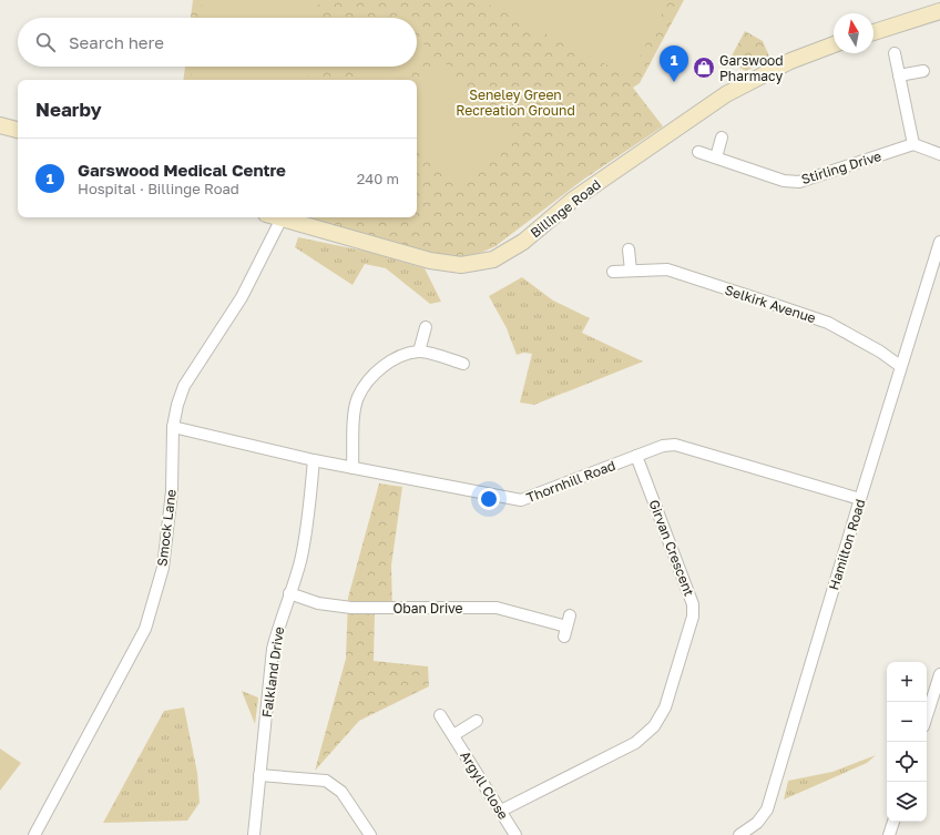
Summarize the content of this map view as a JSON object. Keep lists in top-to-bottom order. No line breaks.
{"streets":{"main road":["Billinge Road"],"street":["Stirling Drive","Selkirk Avenue","Thornhill Road","Smock Lane","Hamilton Road","Girvan Crescent","Oban Drive","Falkland Drive","Argyll Close"]},"crossings":[["Billinge Road","Smock Lane"],["Selkirk Avenue","Hamilton Road"],["Thornhill Road","Smock Lane"],["Thornhill Road","Hamilton Road"],["Thornhill Road","Girvan Crescent"],["Thornhill Road","Falkland Drive"],["Girvan Crescent","Argyll Close"],["Oban Drive","Falkland Drive"]],"parks":["Seneley Green Recreation Ground"],"places":{"shop":["Garswood Pharmacy"]},"north":"top","page":{"search":"Search here","pins":"1","heading":"Nearby","list":[{"mark":"1","name":"Garswood Medical Centre","note":"Hospital · Billinge Road","value":"240 m"}],"map_buttons":["+","−"]}}
